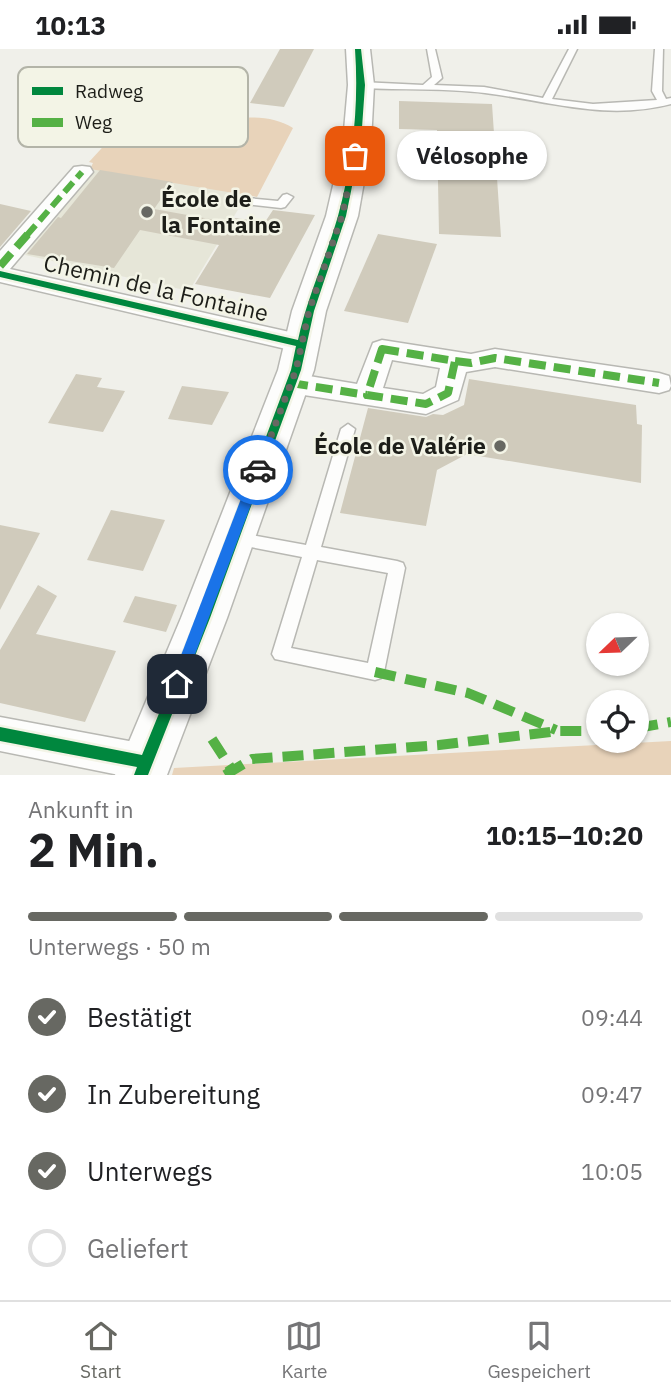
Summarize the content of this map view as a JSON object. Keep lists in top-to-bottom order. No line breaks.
{"streets":{"street":["Chemin de la Fontaine"]},"places":["Vélosophe","École de la Fontaine","École de Valérie"],"legend":["Radweg","Weg"],"north":"bottom left","page":{"status":"10:13","bubble":"Vélosophe","heading":["2 Min.","Ankunft in","10:15–10:20"],"bar":"Unterwegs · 50 m","list":[["Bestätigt","09:44"],["In Zubereitung","09:47"],["Unterwegs","10:05"],"Geliefert"],"tabs":["Start","Karte","Gespeichert"]}}
